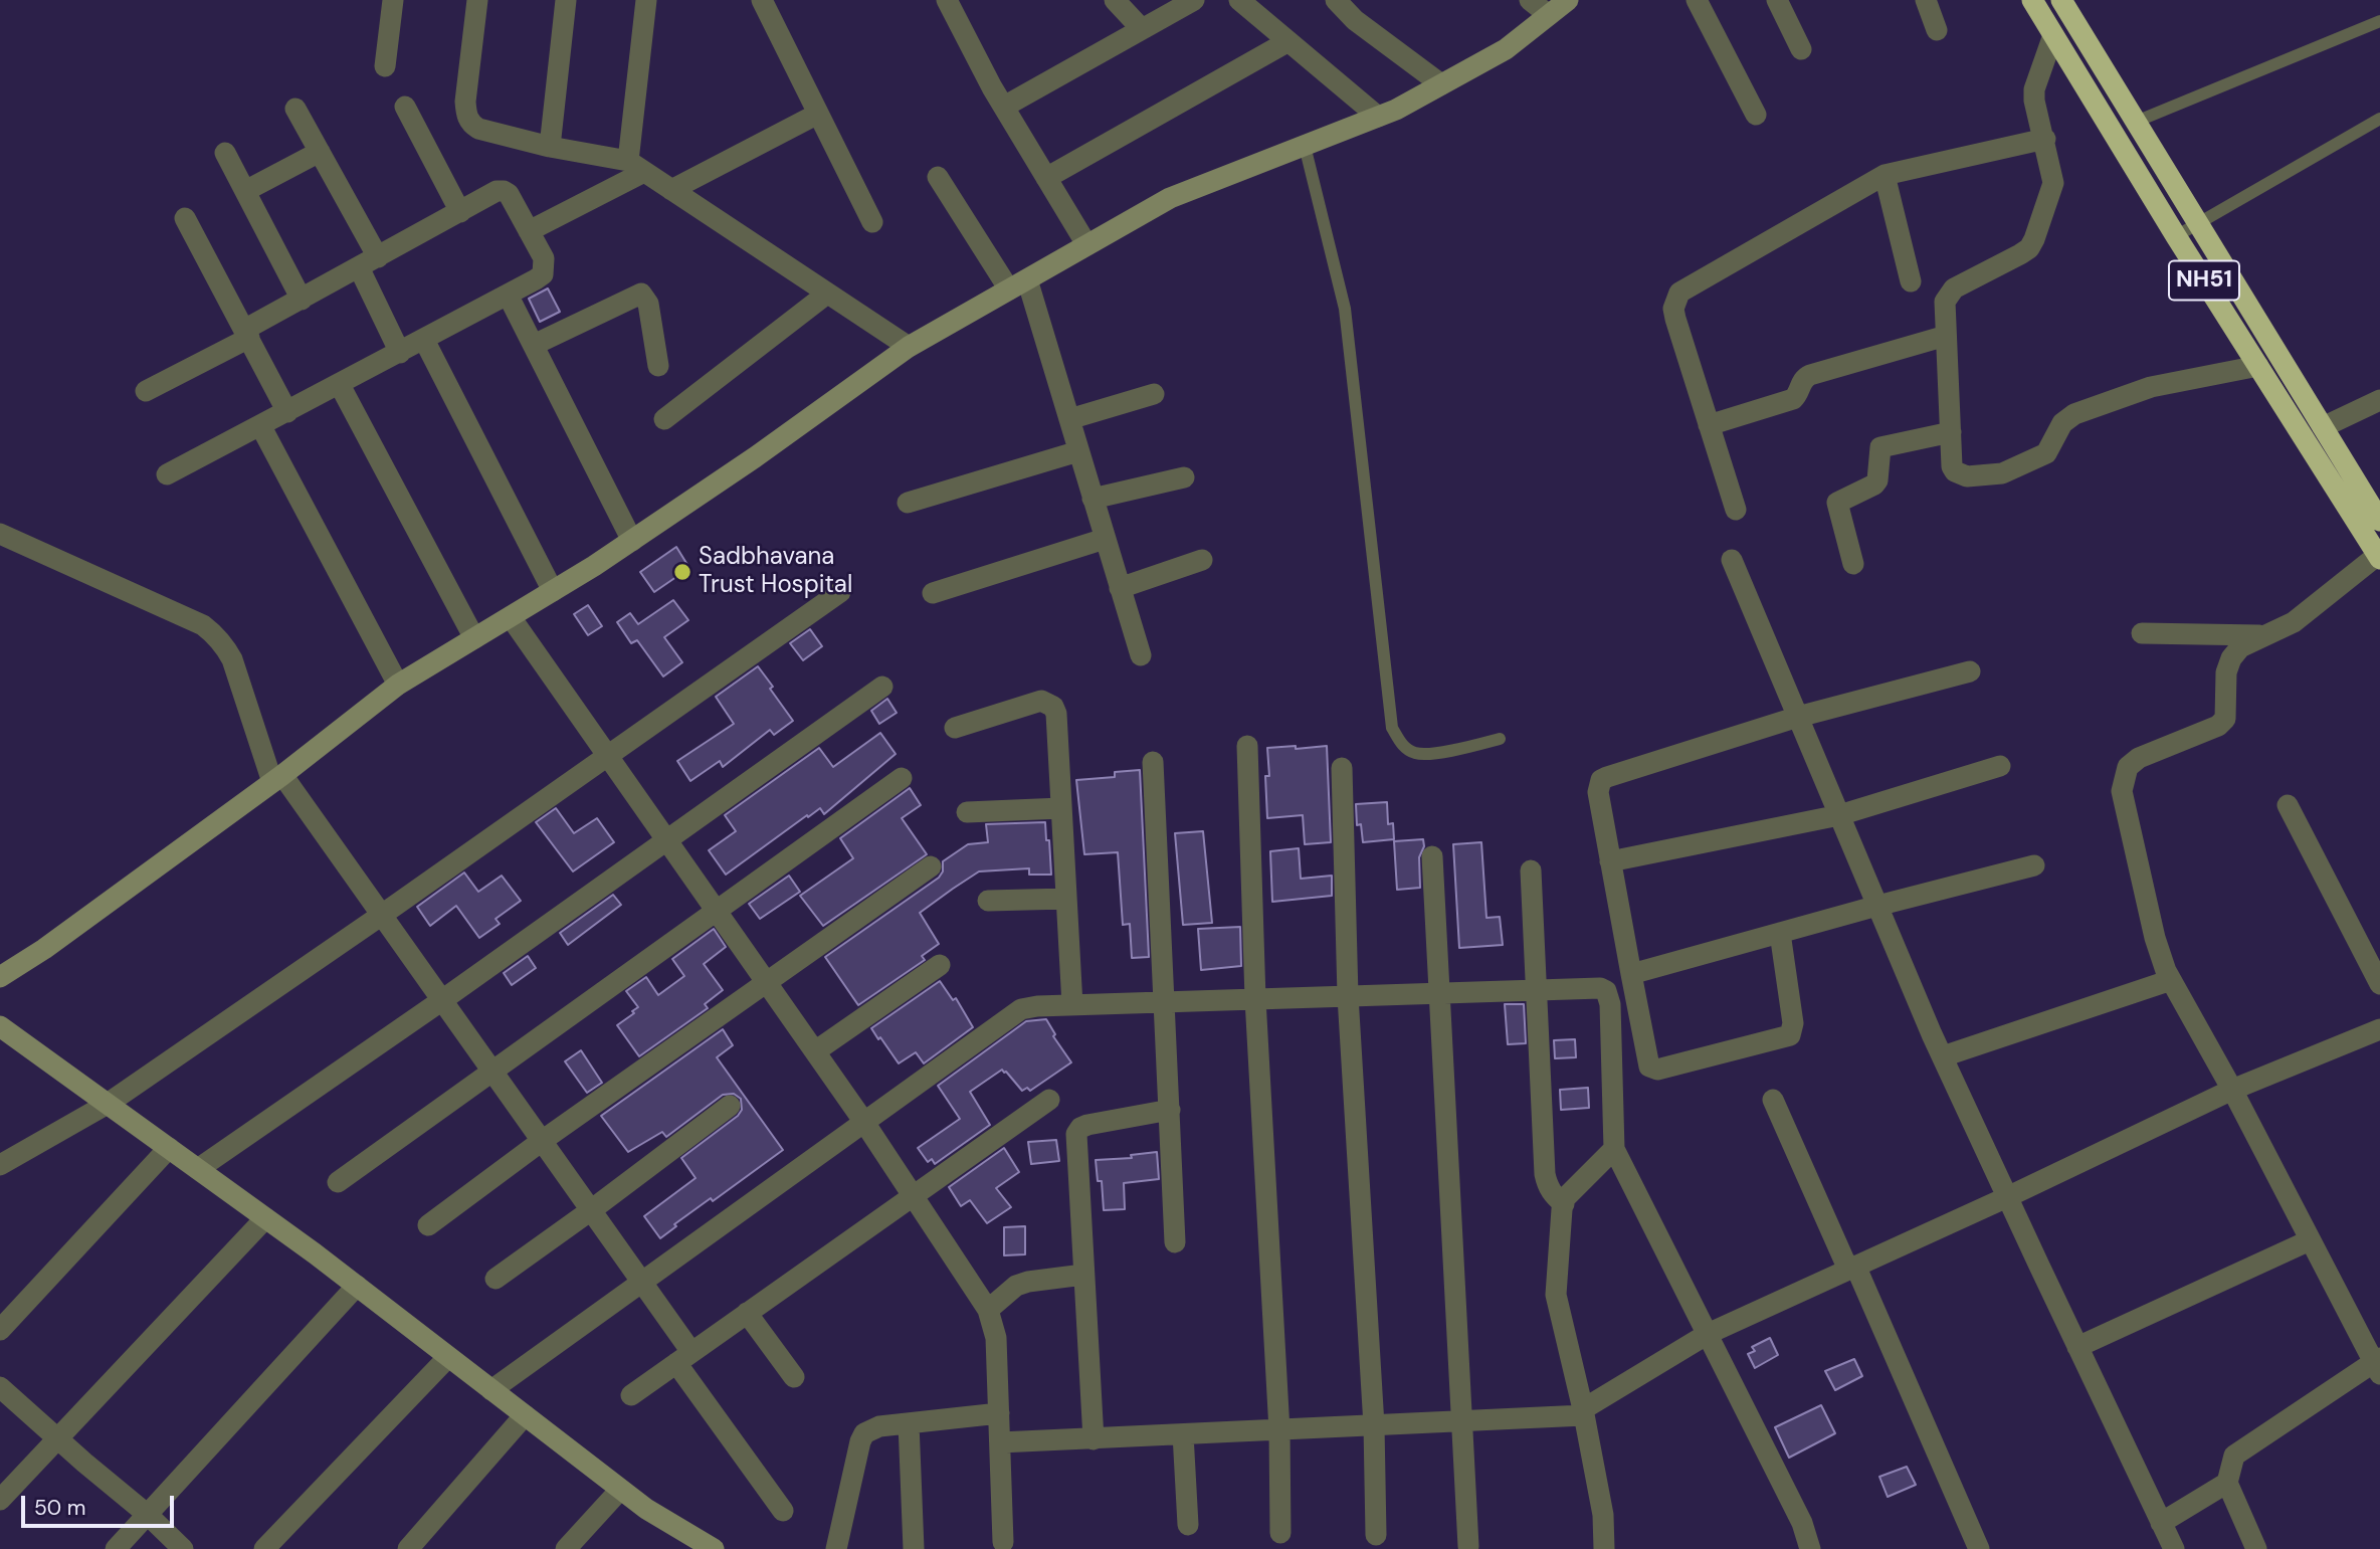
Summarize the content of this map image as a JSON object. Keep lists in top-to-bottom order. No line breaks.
{"streets":{"highway":["NH51"]},"places":["Sadbhavana Trust Hospital"],"scale_bar":"50 m"}
